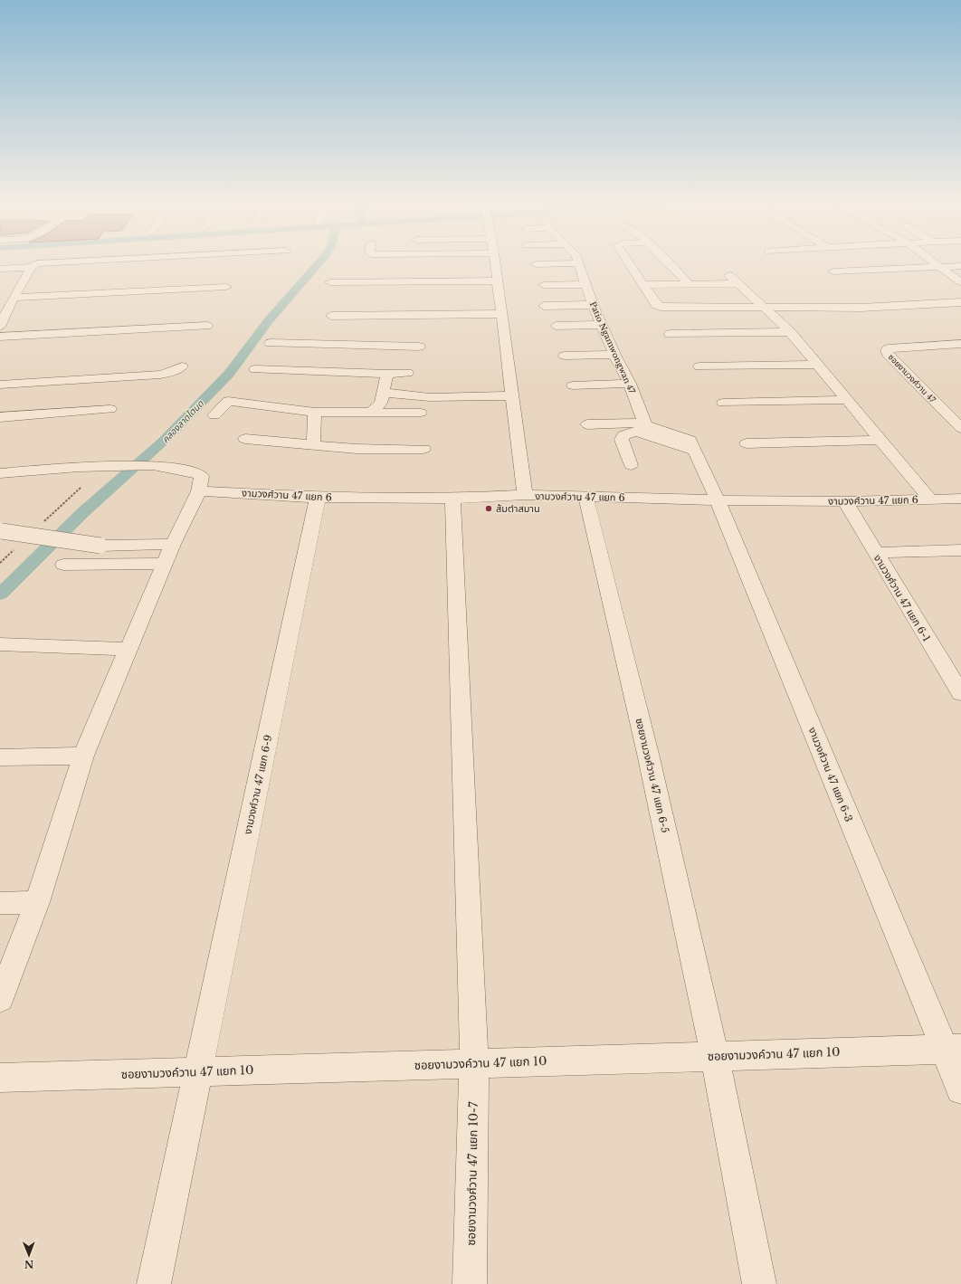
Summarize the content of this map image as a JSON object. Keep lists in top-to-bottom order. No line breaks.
{"streets":{"street":["Patio Ngamwongwan 47","ซอยงามวงศ์วาน 47","งามวงศ์วาน 47 แยก 6","งามวงศ์วาน 47 แยก 6-1","งามวงศ์วาน 47 แยก 6-3","ซอยงามวงศ์วาน 47 แยก 6-5","งามวงศ์วาน 47 แยก 6-9","ซอยงามวงค์วาน 47 แยก 10","ซอยงามวงศ์วาน 47 แยก 10-7"]},"crossings":[["Patio Ngamwongwan 47","งามวงศ์วาน 47 แยก 6-3"],["งามวงศ์วาน 47 แยก 6","งามวงศ์วาน 47 แยก 6-1"],["งามวงศ์วาน 47 แยก 6","งามวงศ์วาน 47 แยก 6-3"],["งามวงศ์วาน 47 แยก 6","ซอยงามวงศ์วาน 47 แยก 6-5"],["งามวงศ์วาน 47 แยก 6","งามวงศ์วาน 47 แยก 6-9"],["งามวงศ์วาน 47 แยก 6","ซอยงามวงศ์วาน 47 แยก 10-7"],["งามวงศ์วาน 47 แยก 6-3","ซอยงามวงค์วาน 47 แยก 10"],["ซอยงามวงศ์วาน 47 แยก 6-5","ซอยงามวงค์วาน 47 แยก 10"],["งามวงศ์วาน 47 แยก 6-9","ซอยงามวงค์วาน 47 แยก 10"],["ซอยงามวงค์วาน 47 แยก 10","ซอยงามวงศ์วาน 47 แยก 10-7"]],"water":["คลองลาดโตนด"],"places":["ส้มตำสมาน"],"north":"bottom"}
